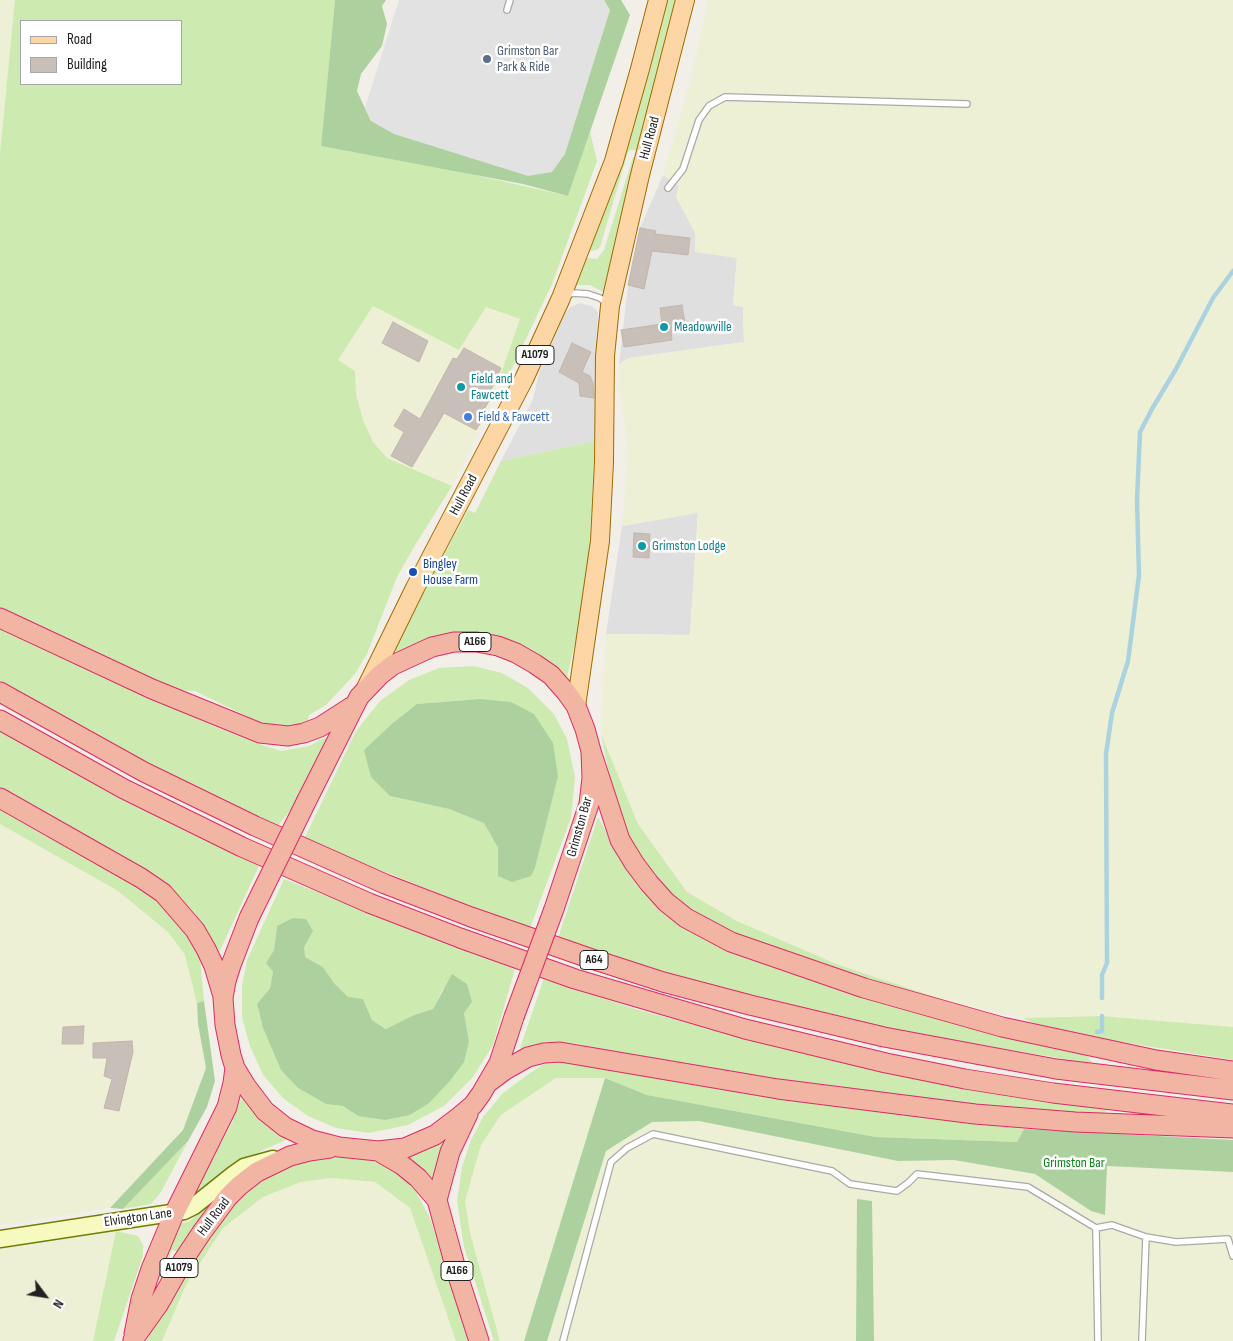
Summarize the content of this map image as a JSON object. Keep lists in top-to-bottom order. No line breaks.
{"streets":{"highway":["Hull Road","A1079","A166","Grimston Bar","A64"],"main road":["Elvington Lane"]},"crossings":[["Hull Road","Grimston Bar"],["Hull Road","Elvington Lane"],["A166","Grimston Bar"]],"parks":["Grimston Bar"],"places":["Grimston Bar Park & Ride","Meadowville","Field and Fawcett","Field & Fawcett","Grimston Lodge","Bingley House Farm"],"legend":["Road","Building"],"north":"bottom right"}
